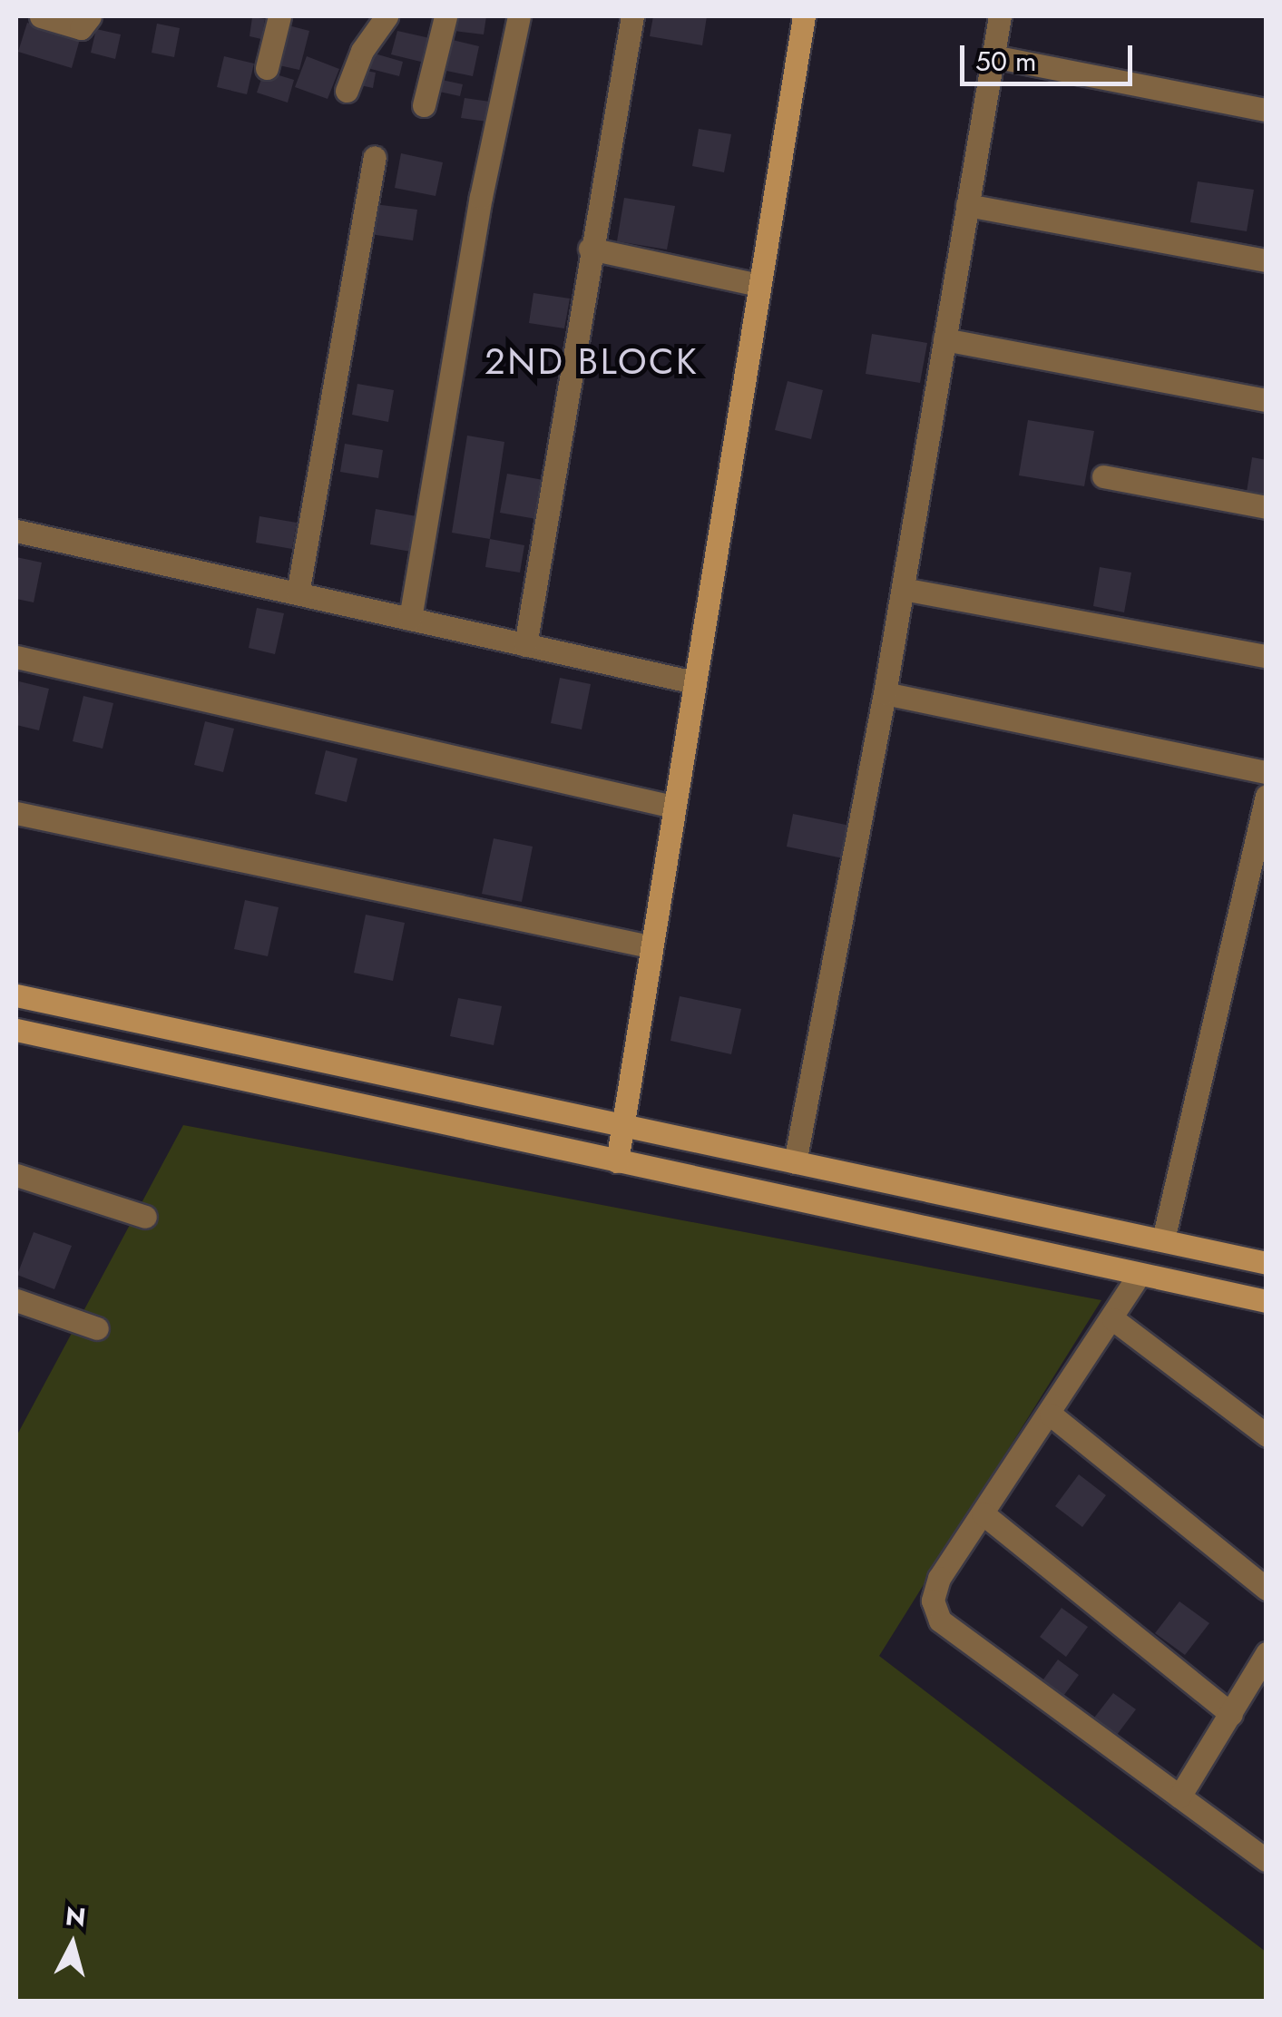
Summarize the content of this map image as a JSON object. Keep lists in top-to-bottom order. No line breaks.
{"districts":["2ND BLOCK"],"scale_bar":"50 m","north":"top"}
